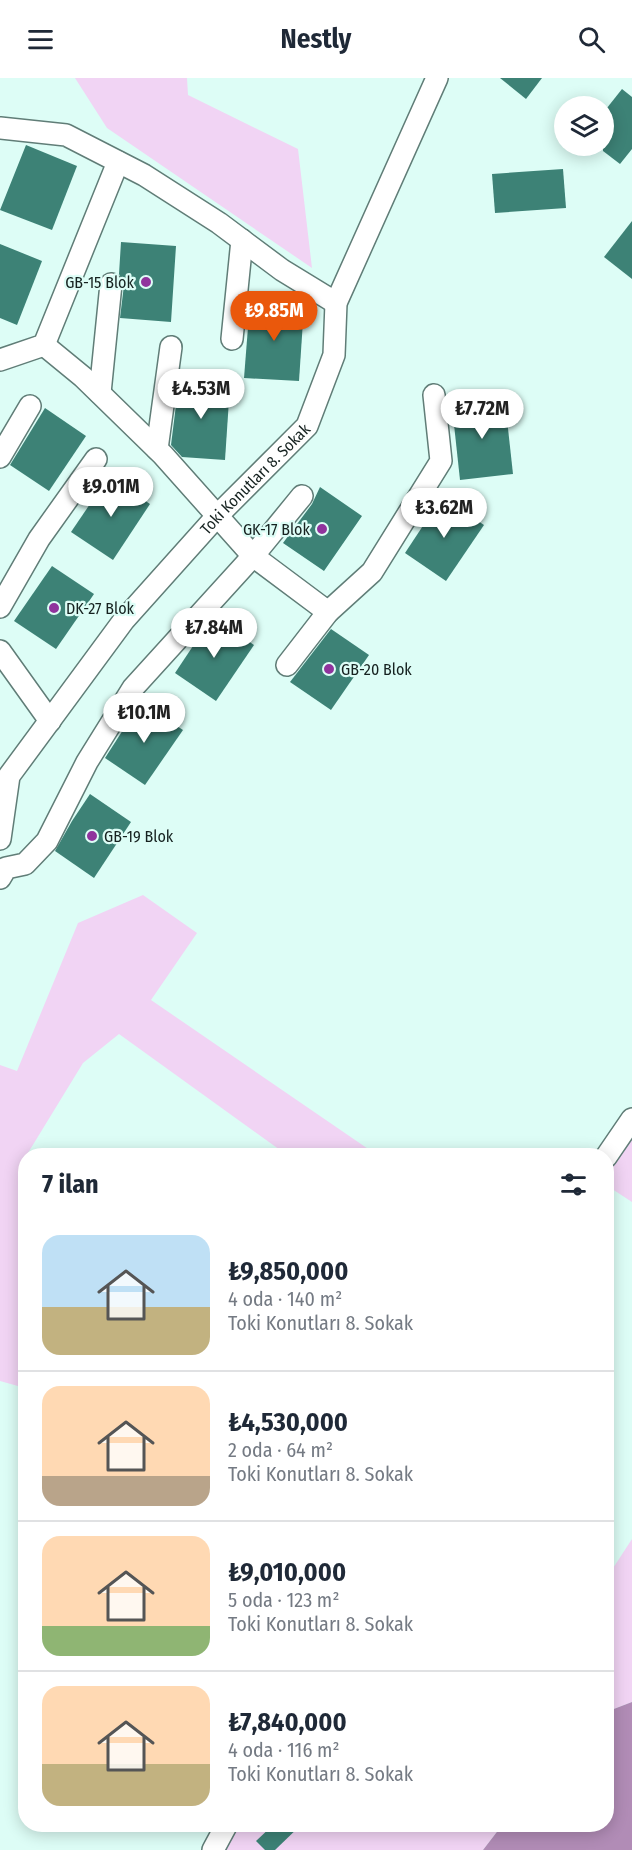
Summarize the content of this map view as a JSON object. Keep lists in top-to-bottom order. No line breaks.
{"streets":{"street":["Toki Konutları 8. Sokak"]},"places":["GB-15 Blok","GK-17 Blok","DK-27 Blok","GB-20 Blok","GB-19 Blok"],"page":{"header":"Nestly","price":["₺9.85M","₺4.53M","₺7.72M","₺9.01M","₺3.62M","₺7.84M","₺10.1M"],"heading":"7 ilan","list":[{"name":"₺9,850,000","note":"4 oda · 140 m² · Toki Konutları 8. Sokak"},{"name":"₺4,530,000","note":"2 oda · 64 m² · Toki Konutları 8. Sokak"},{"name":"₺9,010,000","note":"5 oda · 123 m² · Toki Konutları 8. Sokak"},{"name":"₺7,840,000","note":"4 oda · 116 m² · Toki Konutları 8. Sokak"}]}}
